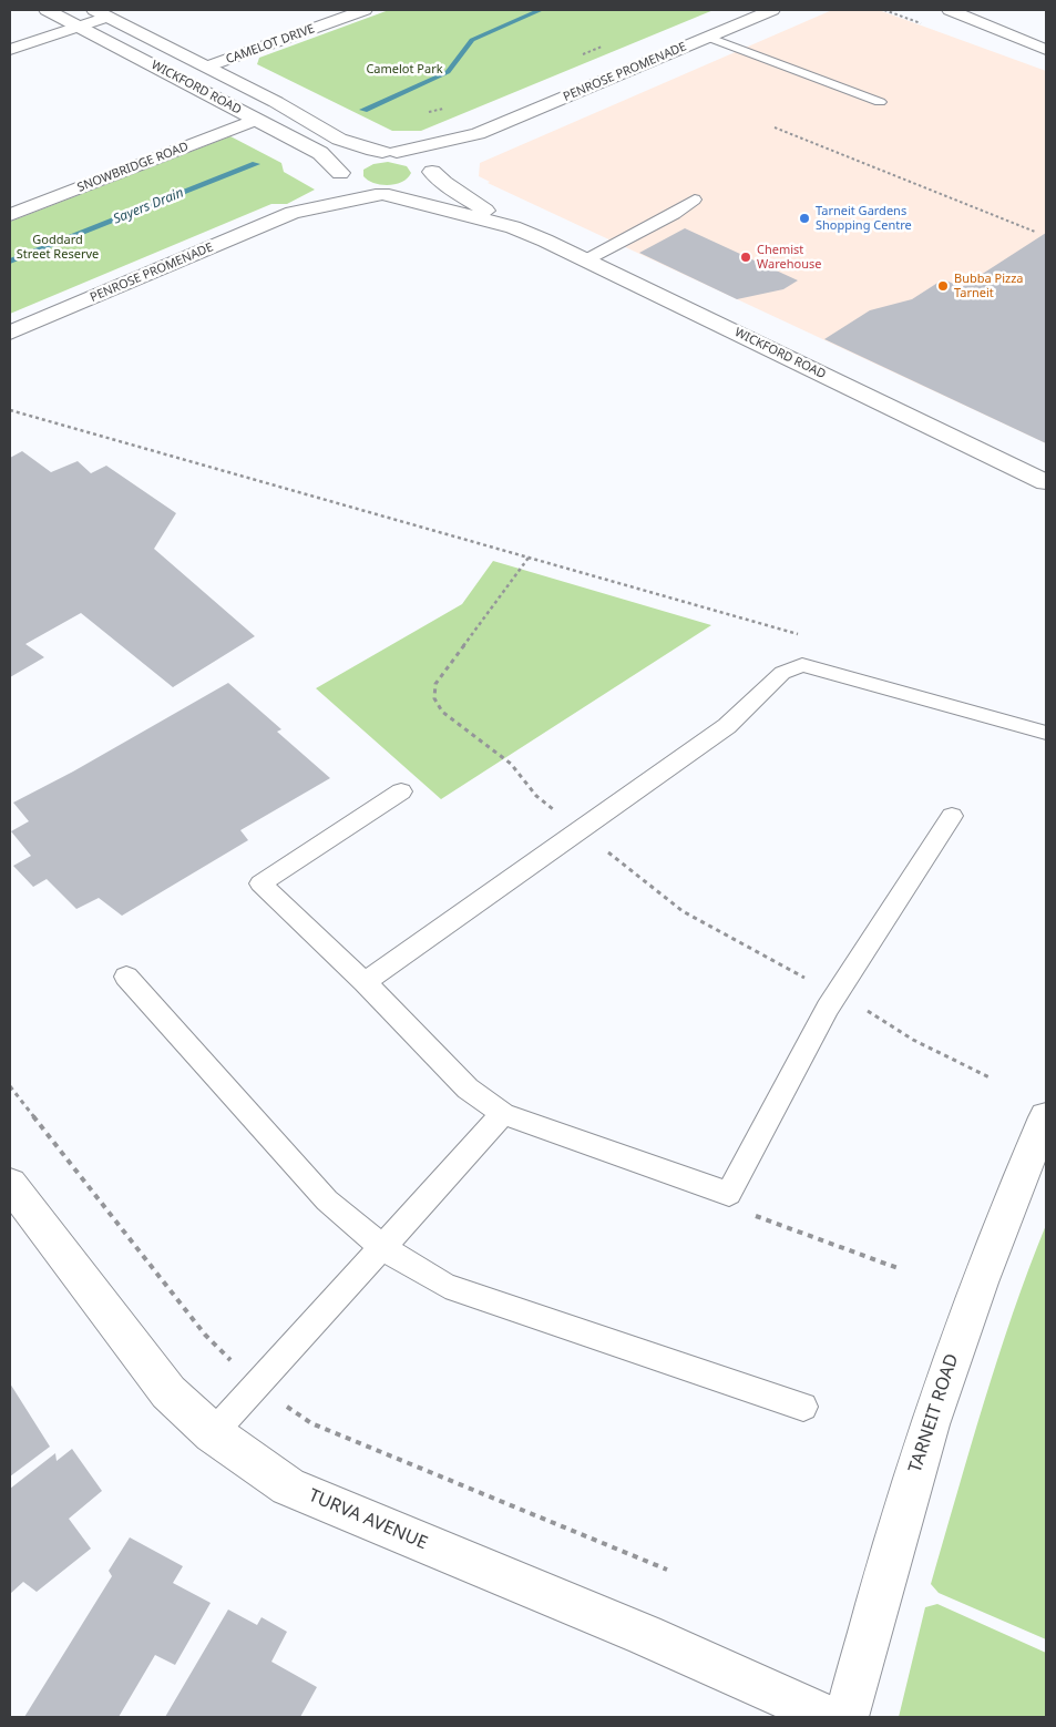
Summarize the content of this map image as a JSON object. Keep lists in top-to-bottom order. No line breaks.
{"streets":{"street":["CAMELOT DRIVE","PENROSE PROMENADE","WICKFORD ROAD","SNOWBRIDGE ROAD","TARNEIT ROAD","TURVA AVENUE"]},"crossings":[["CAMELOT DRIVE","WICKFORD ROAD"],["PENROSE PROMENADE","WICKFORD ROAD"],["WICKFORD ROAD","SNOWBRIDGE ROAD"]],"water":["Sayers Drain"],"parks":["Camelot Park","Goddard Street Reserve"],"places":["Tarneit Gardens Shopping Centre","Chemist Warehouse","Bubba Pizza Tarneit"]}
